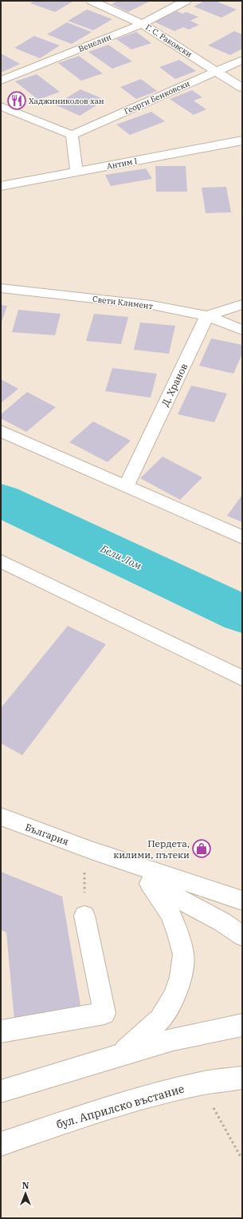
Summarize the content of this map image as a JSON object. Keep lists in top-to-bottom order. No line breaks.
{"streets":{"street":["Г. С. Раковски","Венелин","Георги Бенковски","Антим I","Свети Климент","Д. Хранов","България","бул. Априлско въстание"]},"crossings":[["Г. С. Раковски","Венелин"],["Г. С. Раковски","Георги Бенковски"],["Свети Климент","Д. Хранов"]],"water":["Бели Лом"],"places":{"restaurant":["Хаджиниколов хан"],"shop":["Пердета, килими, пътеки"]},"north":"top"}
